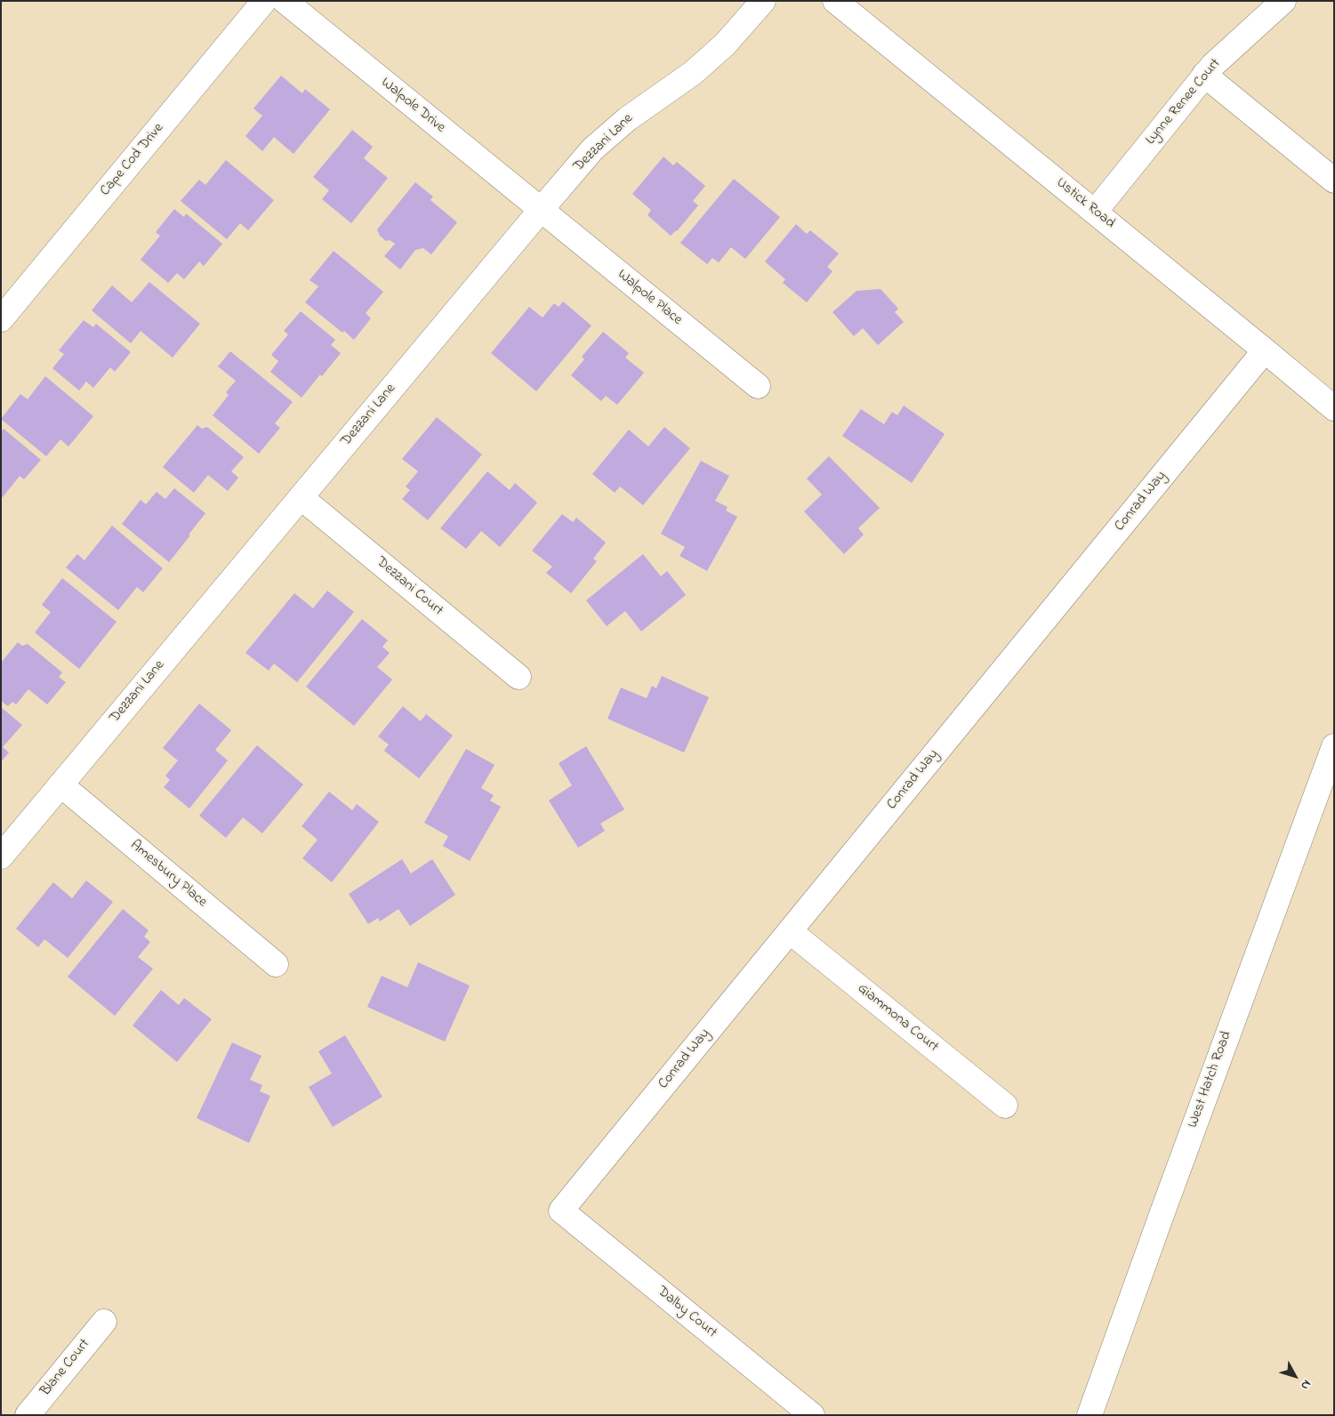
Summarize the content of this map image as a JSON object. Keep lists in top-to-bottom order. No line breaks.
{"streets":{"street":["Lynne Renee Court","Walpole Drive","Dezzani Lane","Cape Cod Drive","Ustick Road","Walpole Place","Conrad Way","Dezzani Court","Amesbury Place","Giammona Court","West Hatch Road","Dalby Court","Blane Court"]},"crossings":[["Lynne Renee Court","Ustick Road"],["Walpole Drive","Dezzani Lane"],["Walpole Drive","Walpole Place"],["Dezzani Lane","Walpole Place"],["Dezzani Lane","Dezzani Court"],["Dezzani Lane","Amesbury Place"],["Ustick Road","Conrad Way"],["Conrad Way","Giammona Court"],["Conrad Way","Dalby Court"]],"north":"bottom right"}
